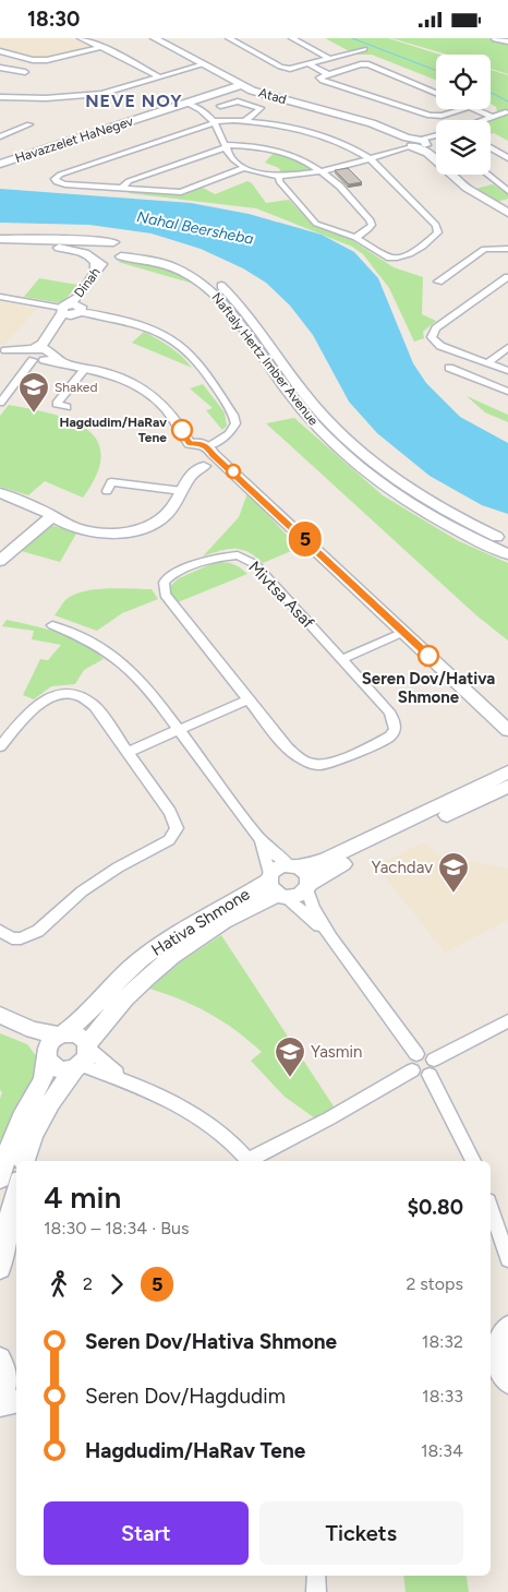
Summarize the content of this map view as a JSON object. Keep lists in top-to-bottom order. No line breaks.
{"streets":{"street":["Atad","Havazzelet HaNegev","Dinah","Naftaly Hertz Imber Avenue","Mivtsa Asaf","Hativa Shmone"]},"crossings":[["Atad","Havazzelet HaNegev"],["Dinah","Naftaly Hertz Imber Avenue"]],"districts":["NEVE NOY"],"water":["Nahal Beersheba"],"places":{"school or university":["Shaked","Yachdav","Yasmin"],"other":["Hagdudim/HaRav Tene","Seren Dov/Hativa Shmone"]},"lines":["bus line 5"],"page":{"status":"18:30","on_map":"5","heading":["4 min","18:30 – 18:34 · Bus","$0.80"],"legs":["2","5","2 stops"],"list":[{"name":"Seren Dov/Hativa Shmone","value":"18:32"},{"name":"Seren Dov/Hagdudim","value":"18:33"},{"name":"Hagdudim/HaRav Tene","value":"18:34"}],"buttons":["Start","Tickets"]}}
